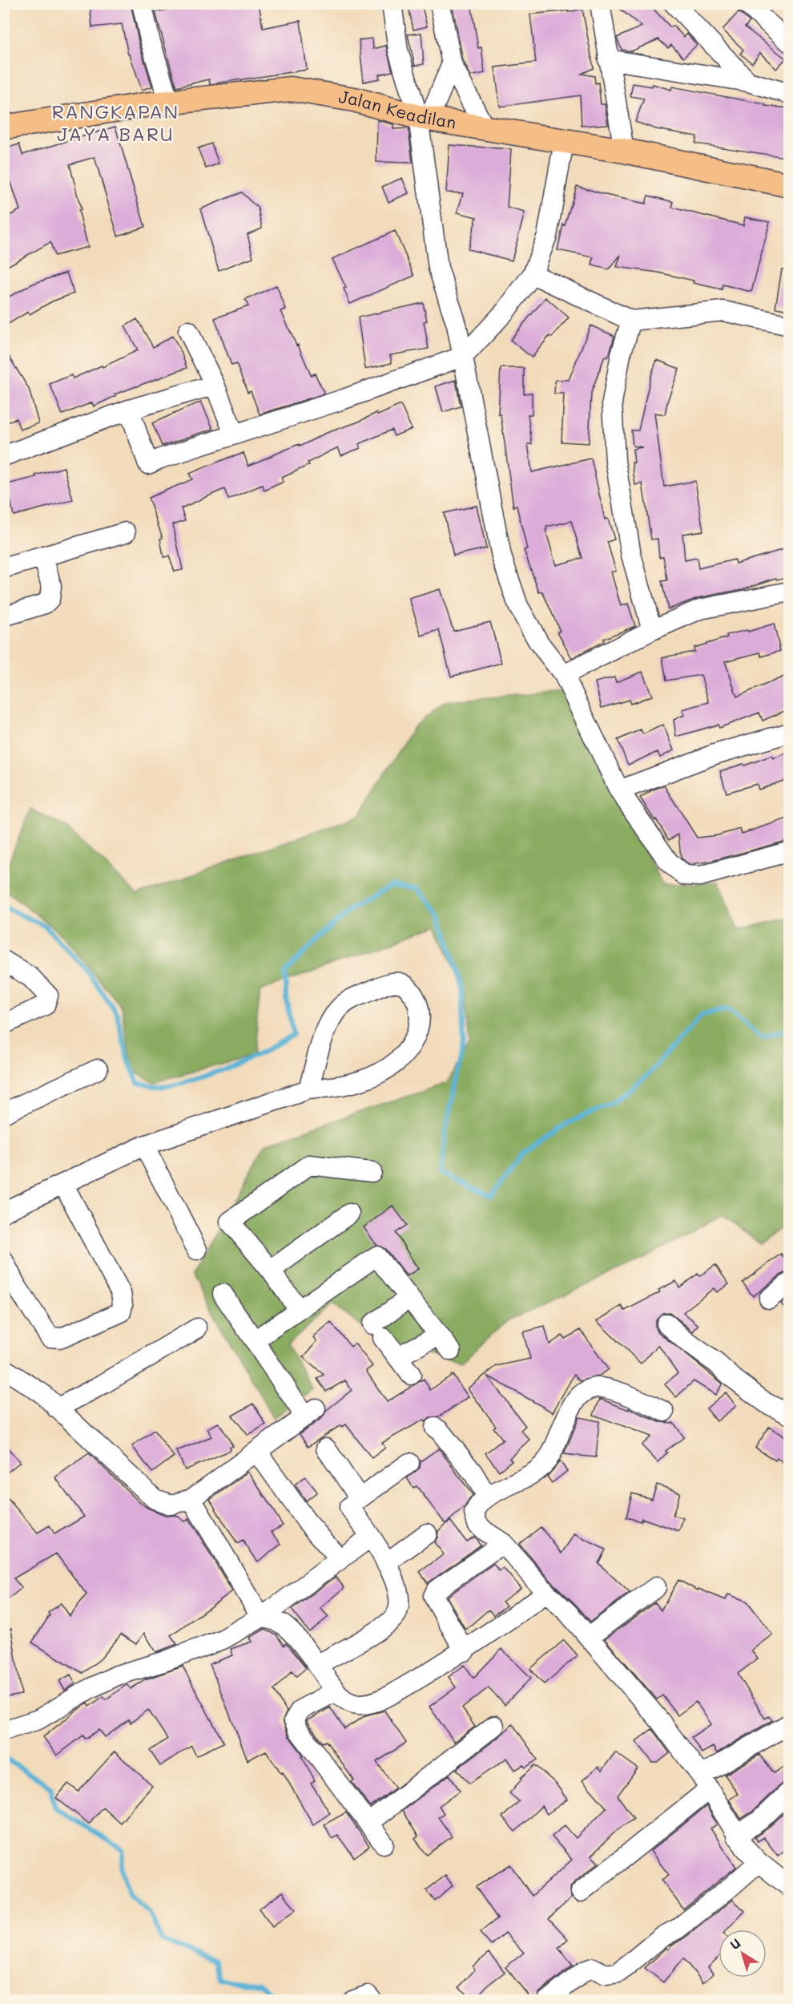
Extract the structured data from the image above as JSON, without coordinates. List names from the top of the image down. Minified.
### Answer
{"streets":{"main road":["Jalan Keadilan"]},"districts":["RANGKAPAN JAYA BARU"],"north":"top left"}
